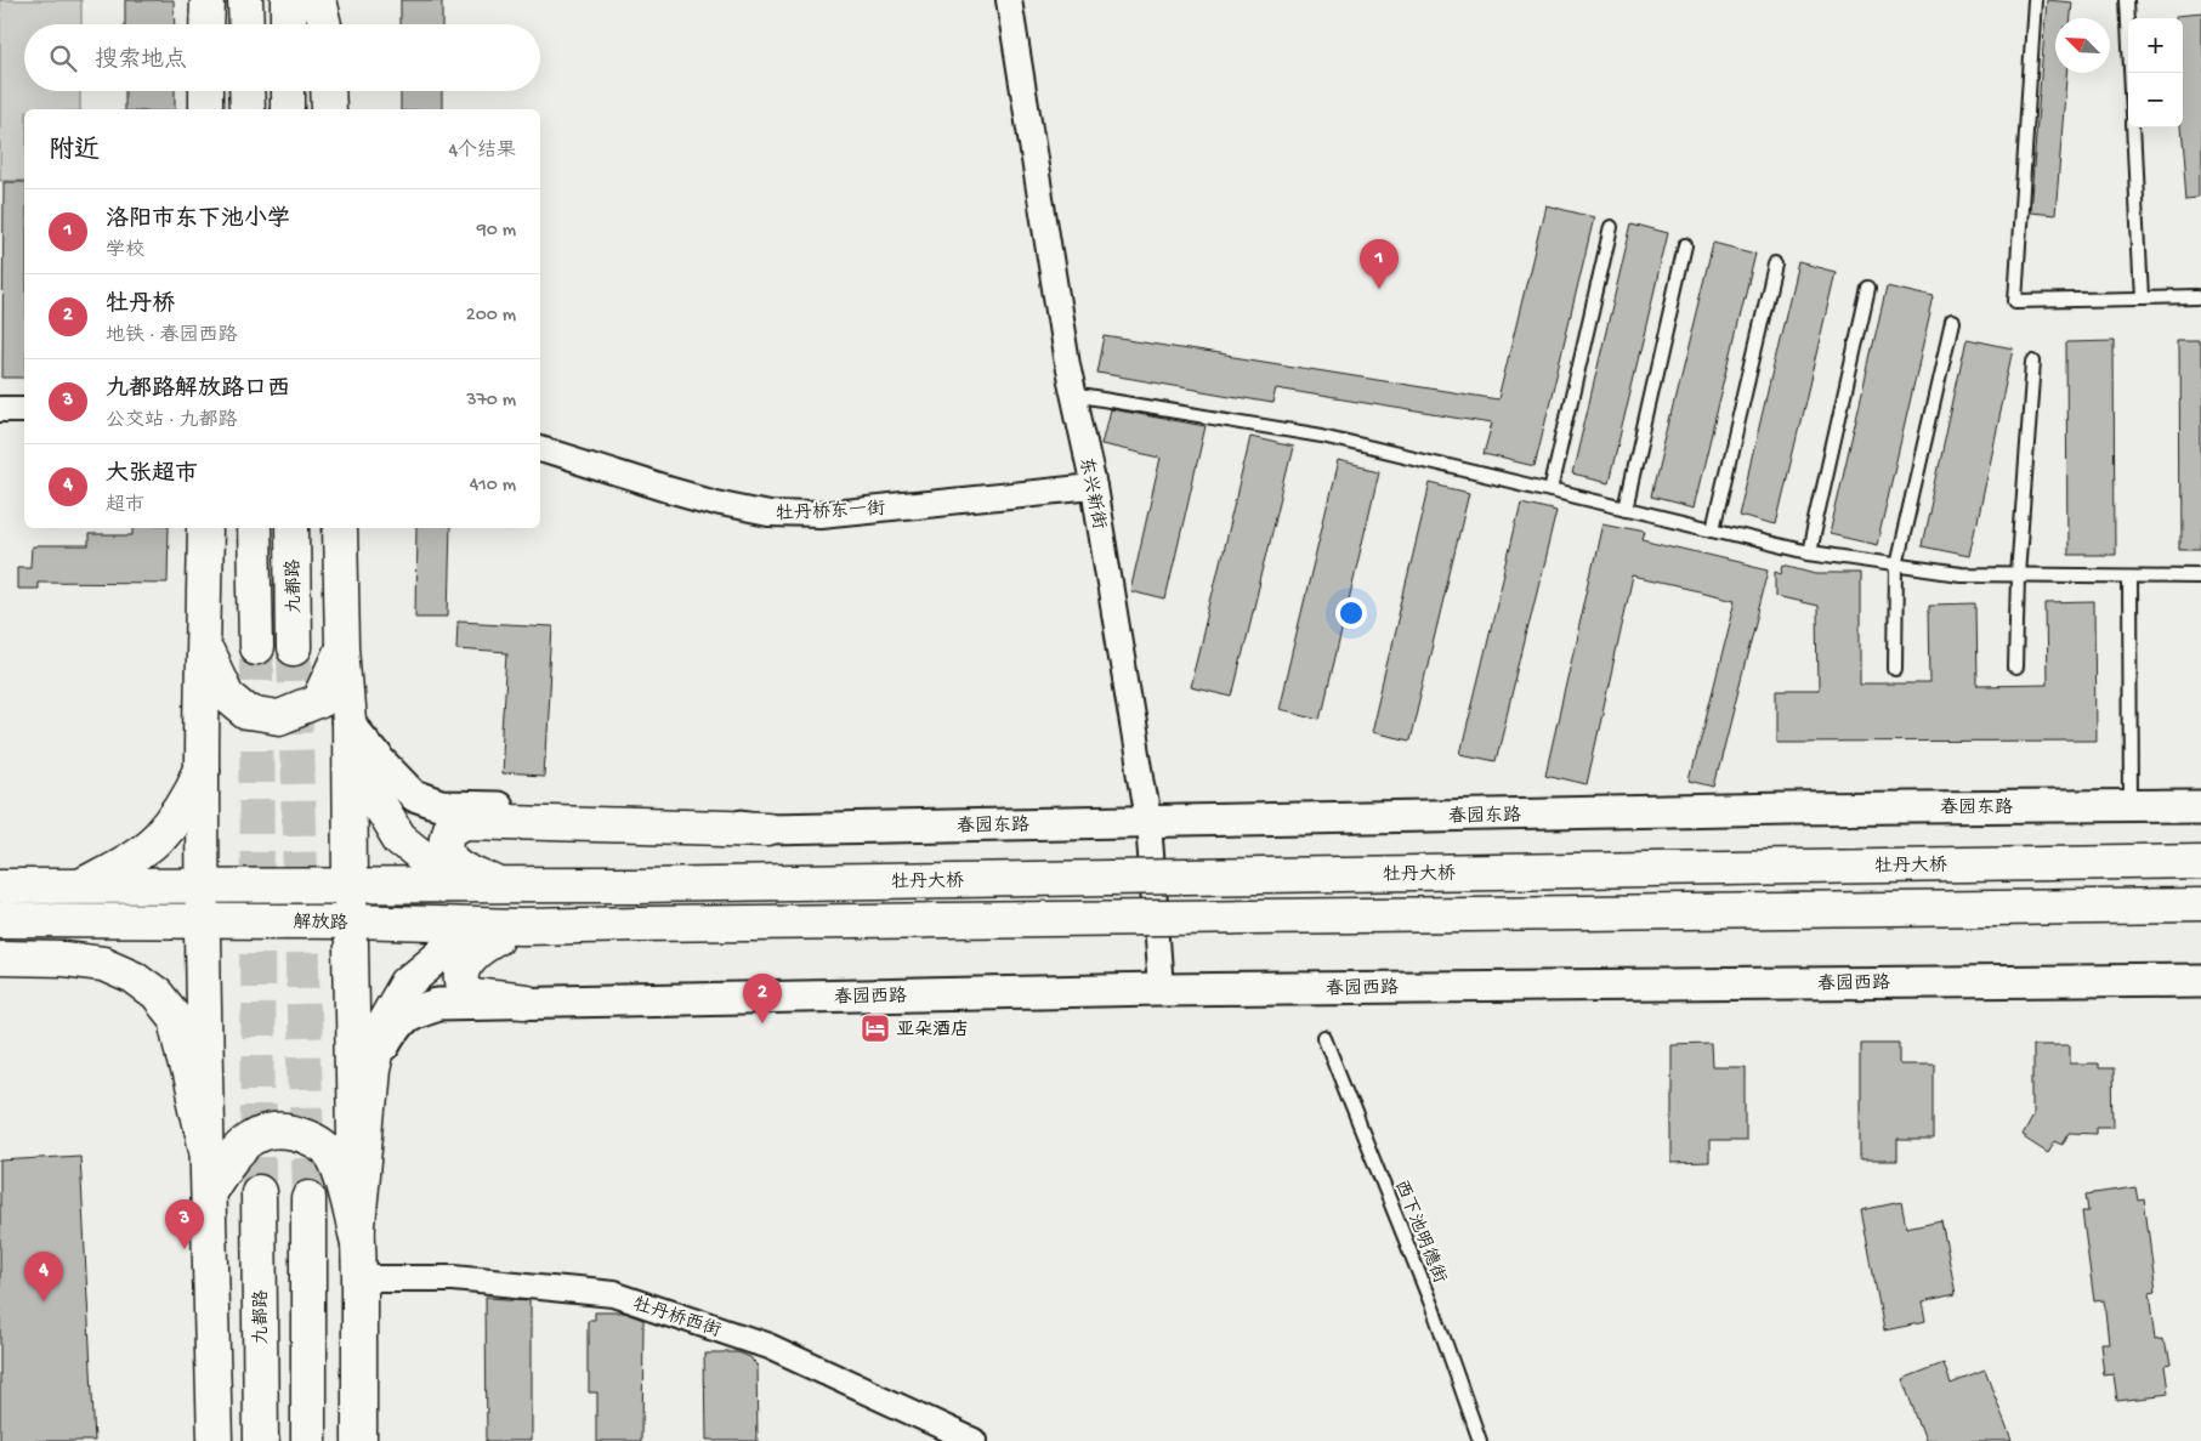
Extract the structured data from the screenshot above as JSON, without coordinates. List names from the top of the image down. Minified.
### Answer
{"streets":{"main road":["九都路","牡丹大桥","解放路"],"street":["东兴新街","牡丹桥东一街","春园东路","春园西路","牡丹桥西街"],"lane":["西下池明德街"]},"crossings":[["东兴新街","牡丹桥东一街"],["东兴新街","春园东路"],["东兴新街","春园西路"],["牡丹大桥","解放路"]],"places":{"hotel":["亚朵酒店"]},"north":"top left","page":{"map_buttons":["+","−"],"search":"搜索地点","heading":["附近","4个结果"],"list":[{"mark":"1","name":"洛阳市东下池小学","note":"学校","value":"90 m"},{"mark":"2","name":"牡丹桥","note":"地铁 · 春园西路","value":"200 m"},{"mark":"3","name":"九都路解放路口西","note":"公交站 · 九都路","value":"370 m"},{"mark":"4","name":"大张超市","note":"超市","value":"410 m"}],"pins":["1","2","3","4"]}}
